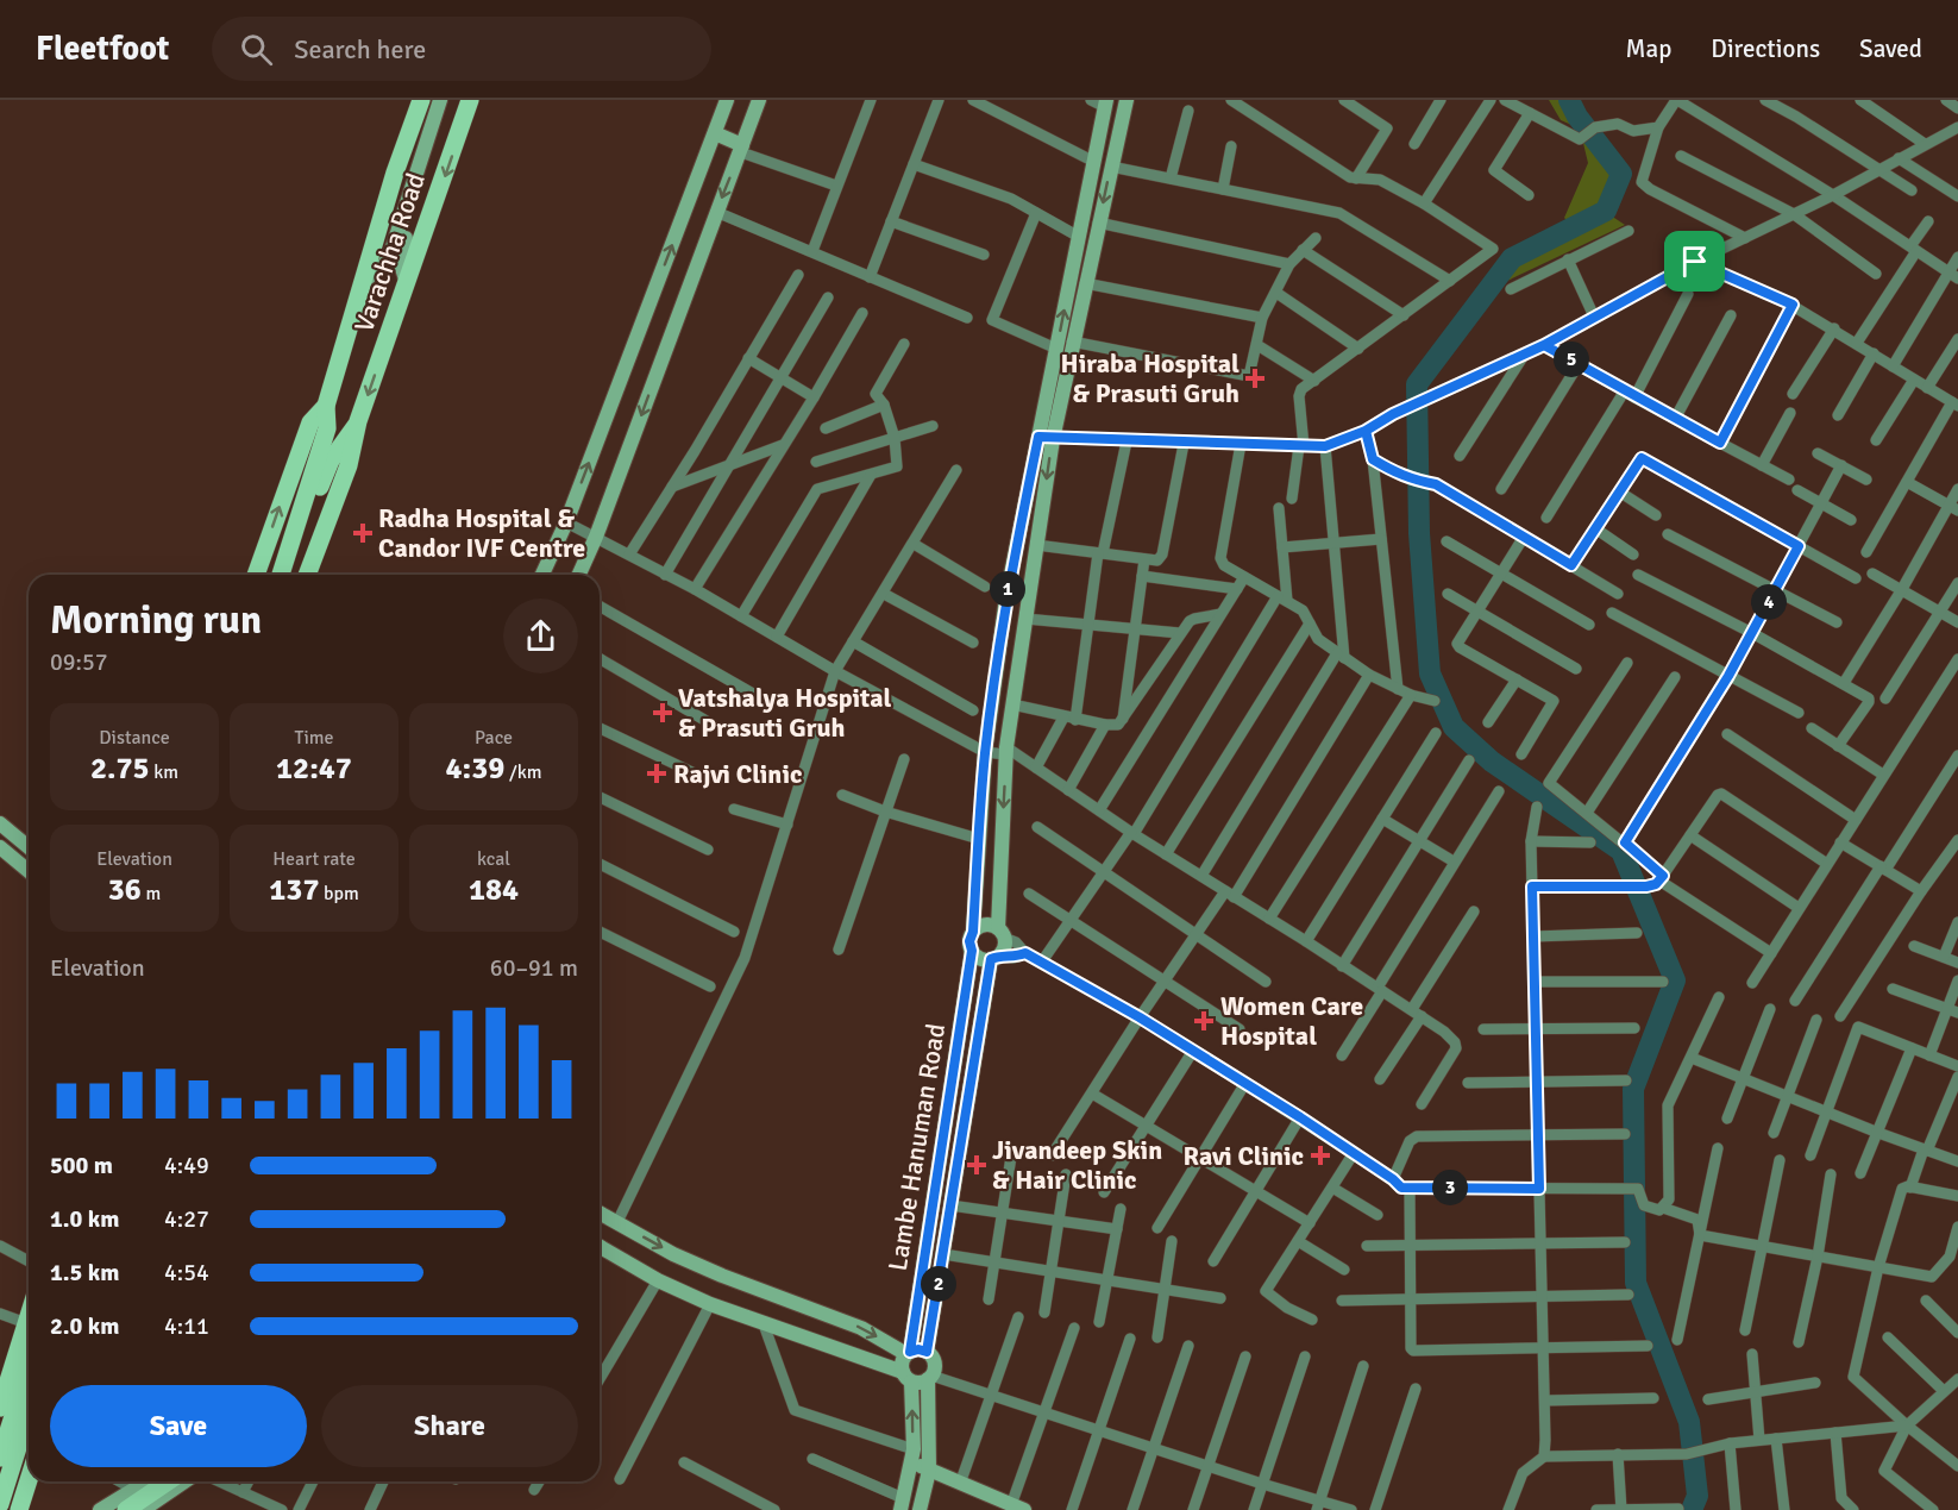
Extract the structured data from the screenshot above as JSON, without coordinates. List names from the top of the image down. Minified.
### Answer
{"streets":{"main road":["Varachha Road"],"street":["Lambe Hanuman Road"]},"places":{"health":["Hiraba Hospital & Prasuti Gruh","Radha Hospital & Candor IVF Centre","Vatshalya Hospital & Prasuti Gruh","Rajvi Clinic","Women Care Hospital","Ravi Clinic","Jivandeep Skin & Hair Clinic"]},"page":{"header":"Fleetfoot","search":"Search here","nav":["Map","Directions","Saved"],"pins":["5","1","4","3","2"],"heading":["Morning run","09:57"],"stats":[["Distance","2.75 km"],["Time","12:47"],["Pace","4:39 /km"],["Elevation","36 m"],["Heart rate","137 bpm"],["kcal","184"]],"chart":["Elevation","60–91 m"],"list":[{"name":"500 m","note":"4:49"},{"name":"1.0 km","note":"4:27"},{"name":"1.5 km","note":"4:54"},{"name":"2.0 km","note":"4:11"}],"buttons":["Save","Share"]}}
